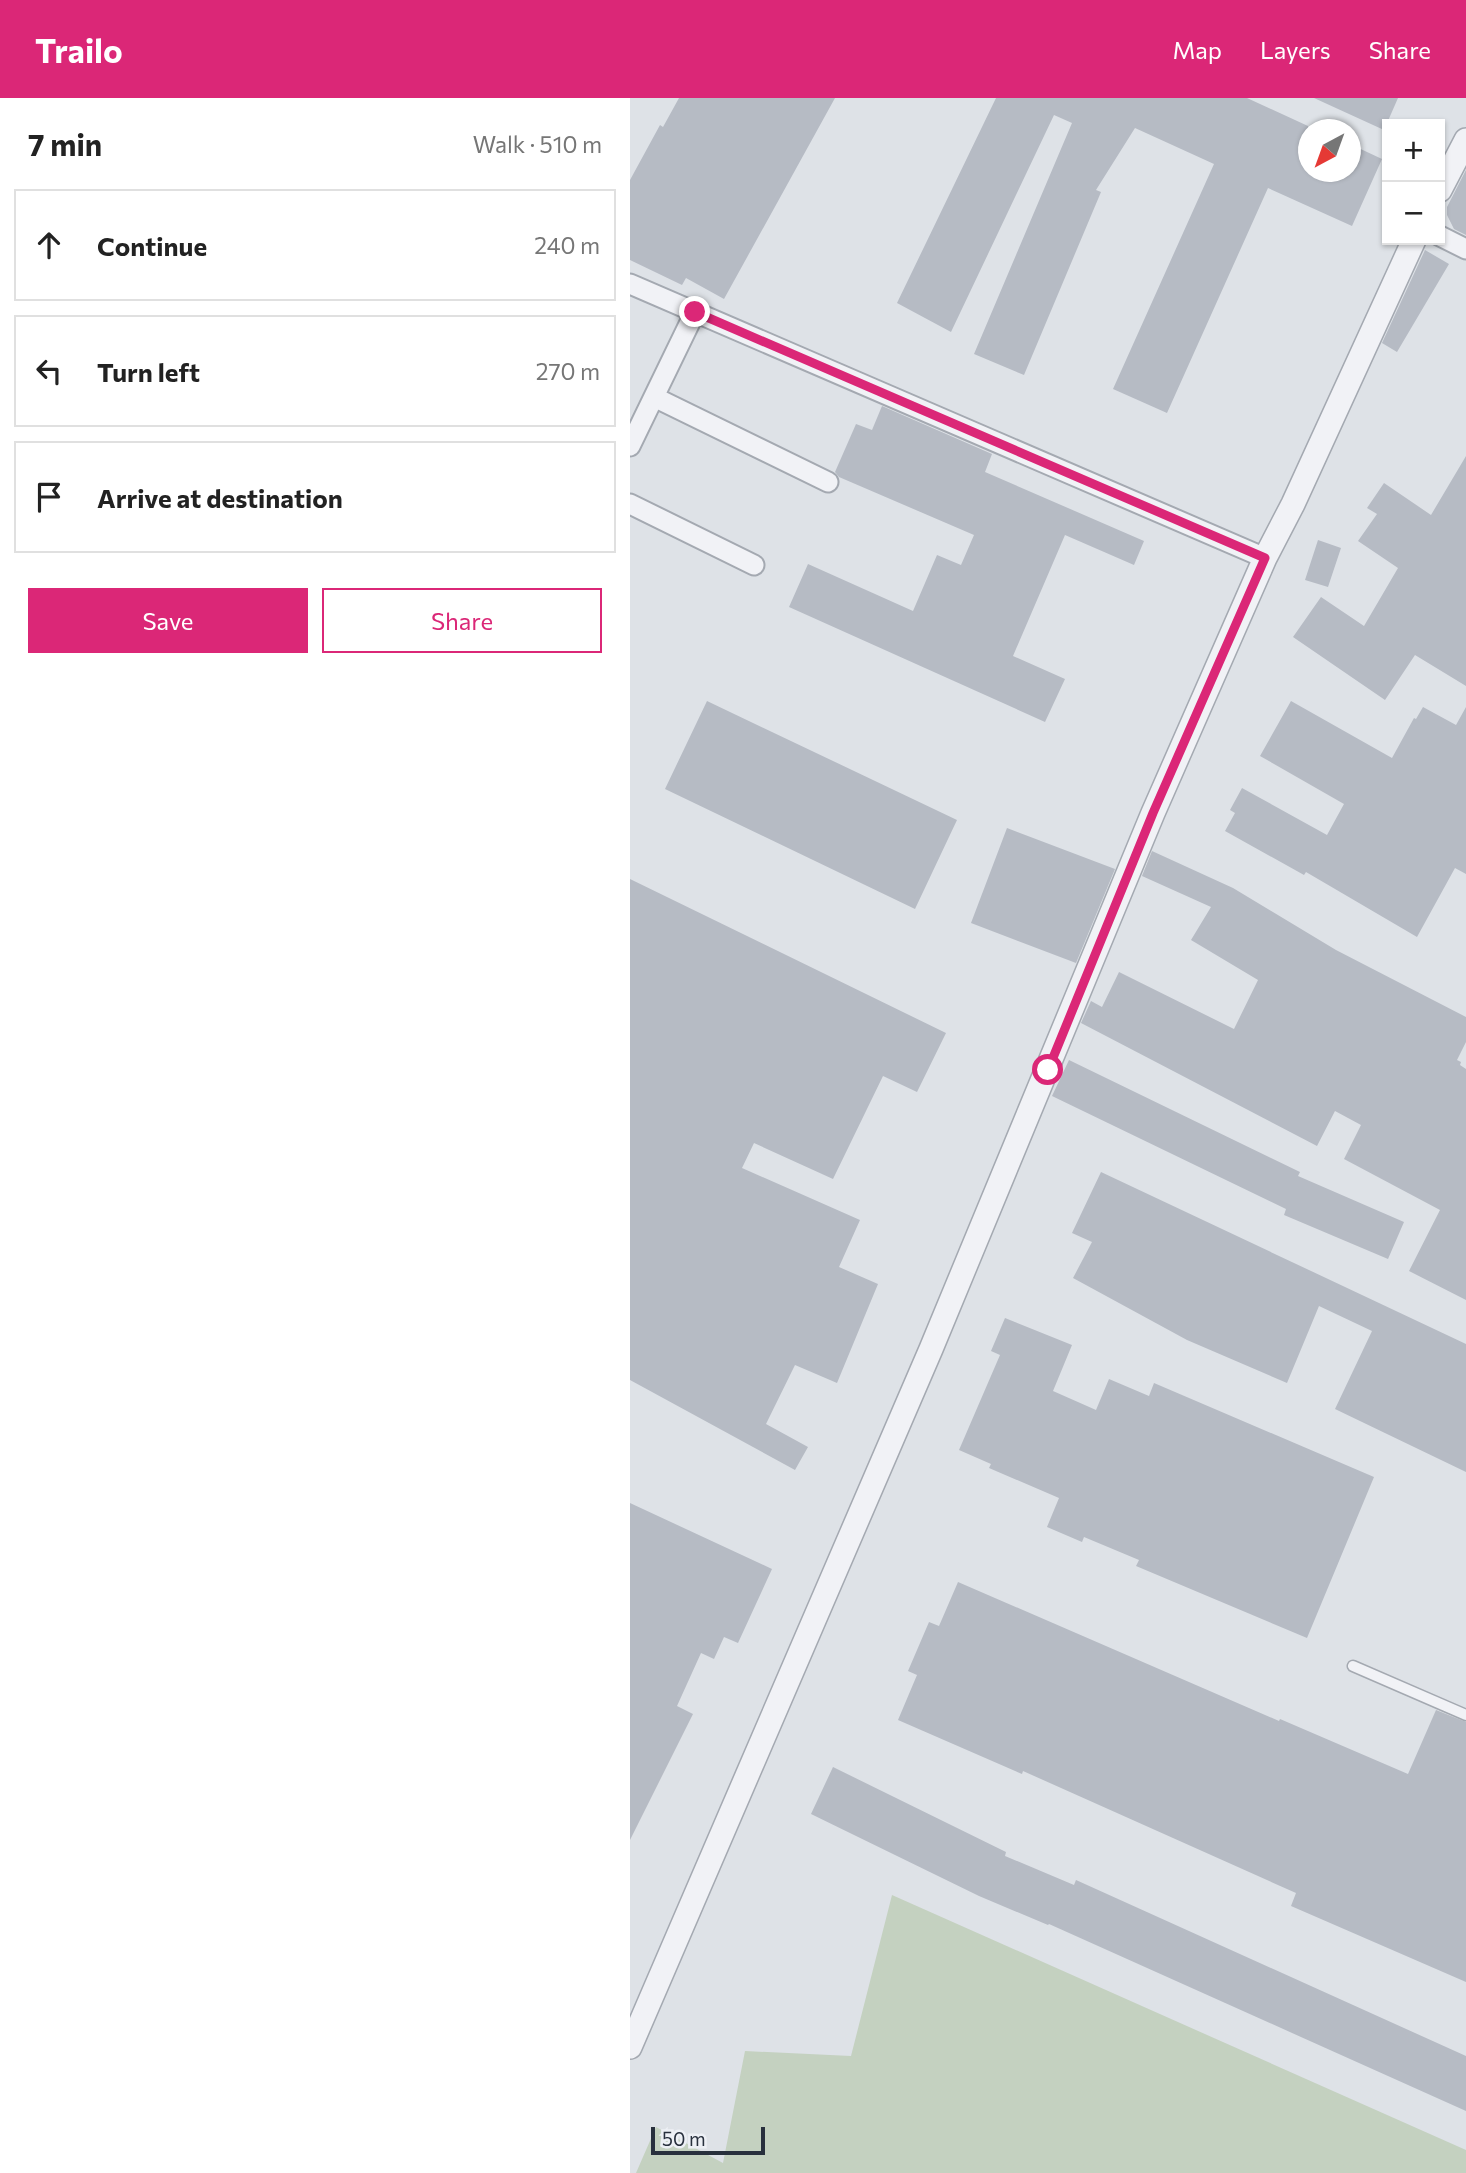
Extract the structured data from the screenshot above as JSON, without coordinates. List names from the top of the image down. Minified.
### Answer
{"scale_bar":"50 m","north":"bottom left","page":{"header":"Trailo","nav":["Map","Layers","Share"],"heading":["7 min","Walk · 510 m"],"map_buttons":["+","−"],"list":[["Continue","240 m"],["Turn left","270 m"],"Arrive at destination"],"buttons":["Save","Share"],"scale":"50 m"}}
